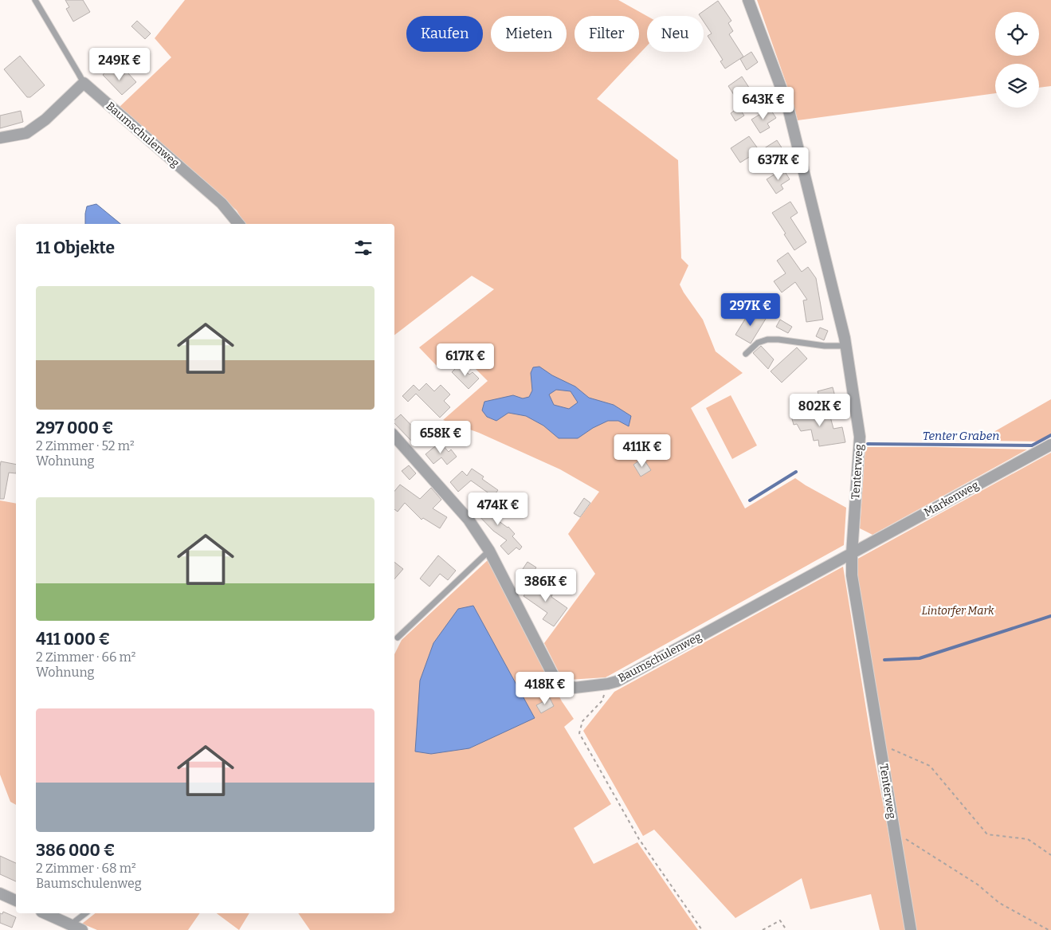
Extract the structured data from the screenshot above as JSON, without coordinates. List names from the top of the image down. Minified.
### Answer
{"streets":{"street":["Baumschulenweg","Tenterweg","Markenweg"]},"crossings":[["Baumschulenweg","Tenterweg"],["Baumschulenweg","Markenweg"],["Tenterweg","Markenweg"]],"water":["Tenter Graben"],"parks":["Lintorfer Mark"],"page":{"chip":["Kaufen","Mieten","Filter","Neu"],"price":["249K €","643K €","637K €","297K €","617K €","802K €","658K €","411K €","474K €","386K €","418K €"],"heading":"11 Objekte","list":[{"name":"297 000 €","note":"2 Zimmer · 52 m² · Wohnung"},{"name":"411 000 €","note":"2 Zimmer · 66 m² · Wohnung"},{"name":"386 000 €","note":"2 Zimmer · 68 m² · Baumschulenweg"}]}}
